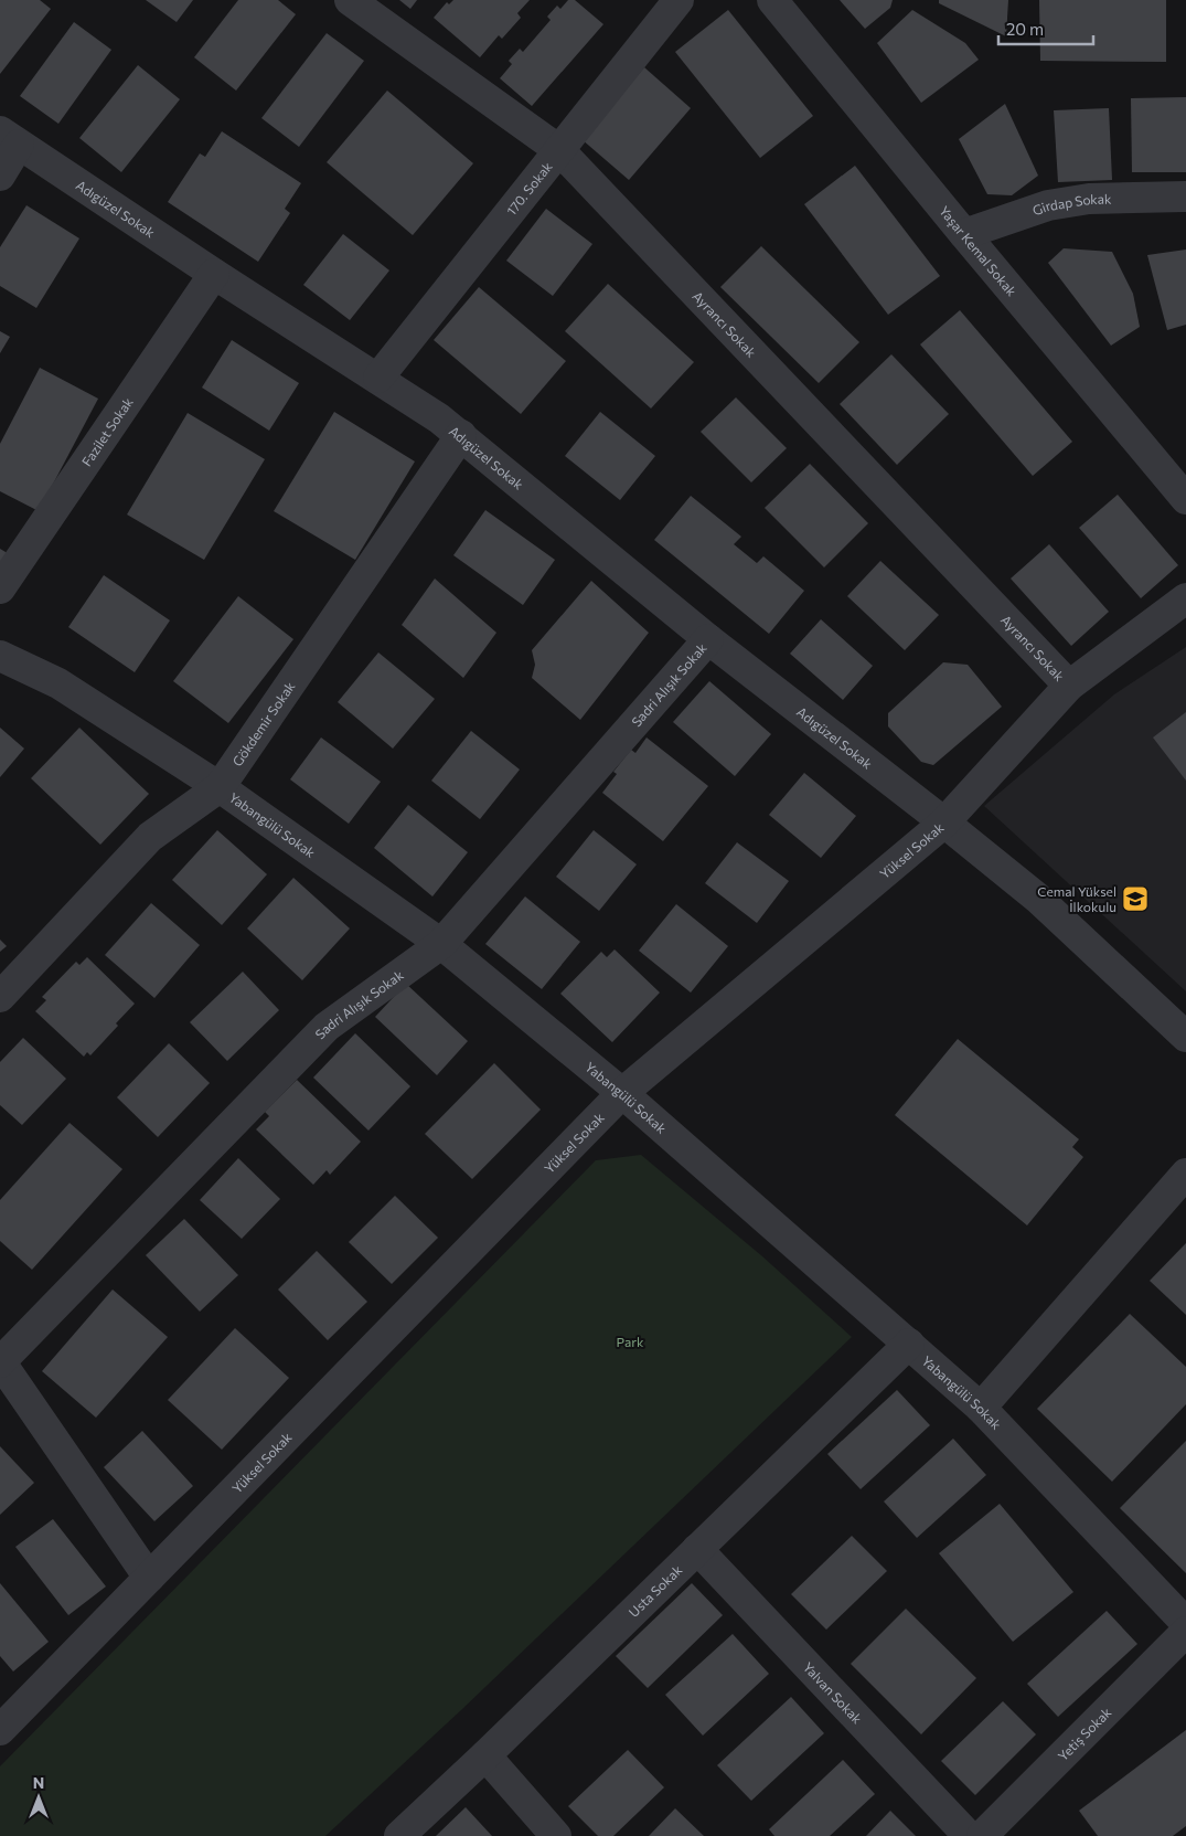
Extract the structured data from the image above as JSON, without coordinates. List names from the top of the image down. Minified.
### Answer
{"streets":{"street":["170. Sokak","Girdap Sokak","Adıgüzel Sokak","Yaşar Kemal Sokak","Ayrancı Sokak","Fazilet Sokak","Sadri Alışık Sokak","Gökdemir Sokak","Yabangülü Sokak","Yüksel Sokak","Usta Sokak","Yalvan Sokak","Yetiş Sokak"]},"crossings":[["170. Sokak","Adıgüzel Sokak"],["170. Sokak","Ayrancı Sokak"],["Girdap Sokak","Yaşar Kemal Sokak"],["Adıgüzel Sokak","Fazilet Sokak"],["Adıgüzel Sokak","Sadri Alışık Sokak"],["Adıgüzel Sokak","Gökdemir Sokak"],["Adıgüzel Sokak","Yüksel Sokak"],["Ayrancı Sokak","Yüksel Sokak"],["Sadri Alışık Sokak","Yabangülü Sokak"],["Gökdemir Sokak","Yabangülü Sokak"],["Yabangülü Sokak","Yüksel Sokak"],["Yabangülü Sokak","Usta Sokak"],["Usta Sokak","Yalvan Sokak"]],"parks":["Park"],"places":{"school or university":["Cemal Yüksel İlkokulu"]},"scale_bar":"20 m","north":"top"}
